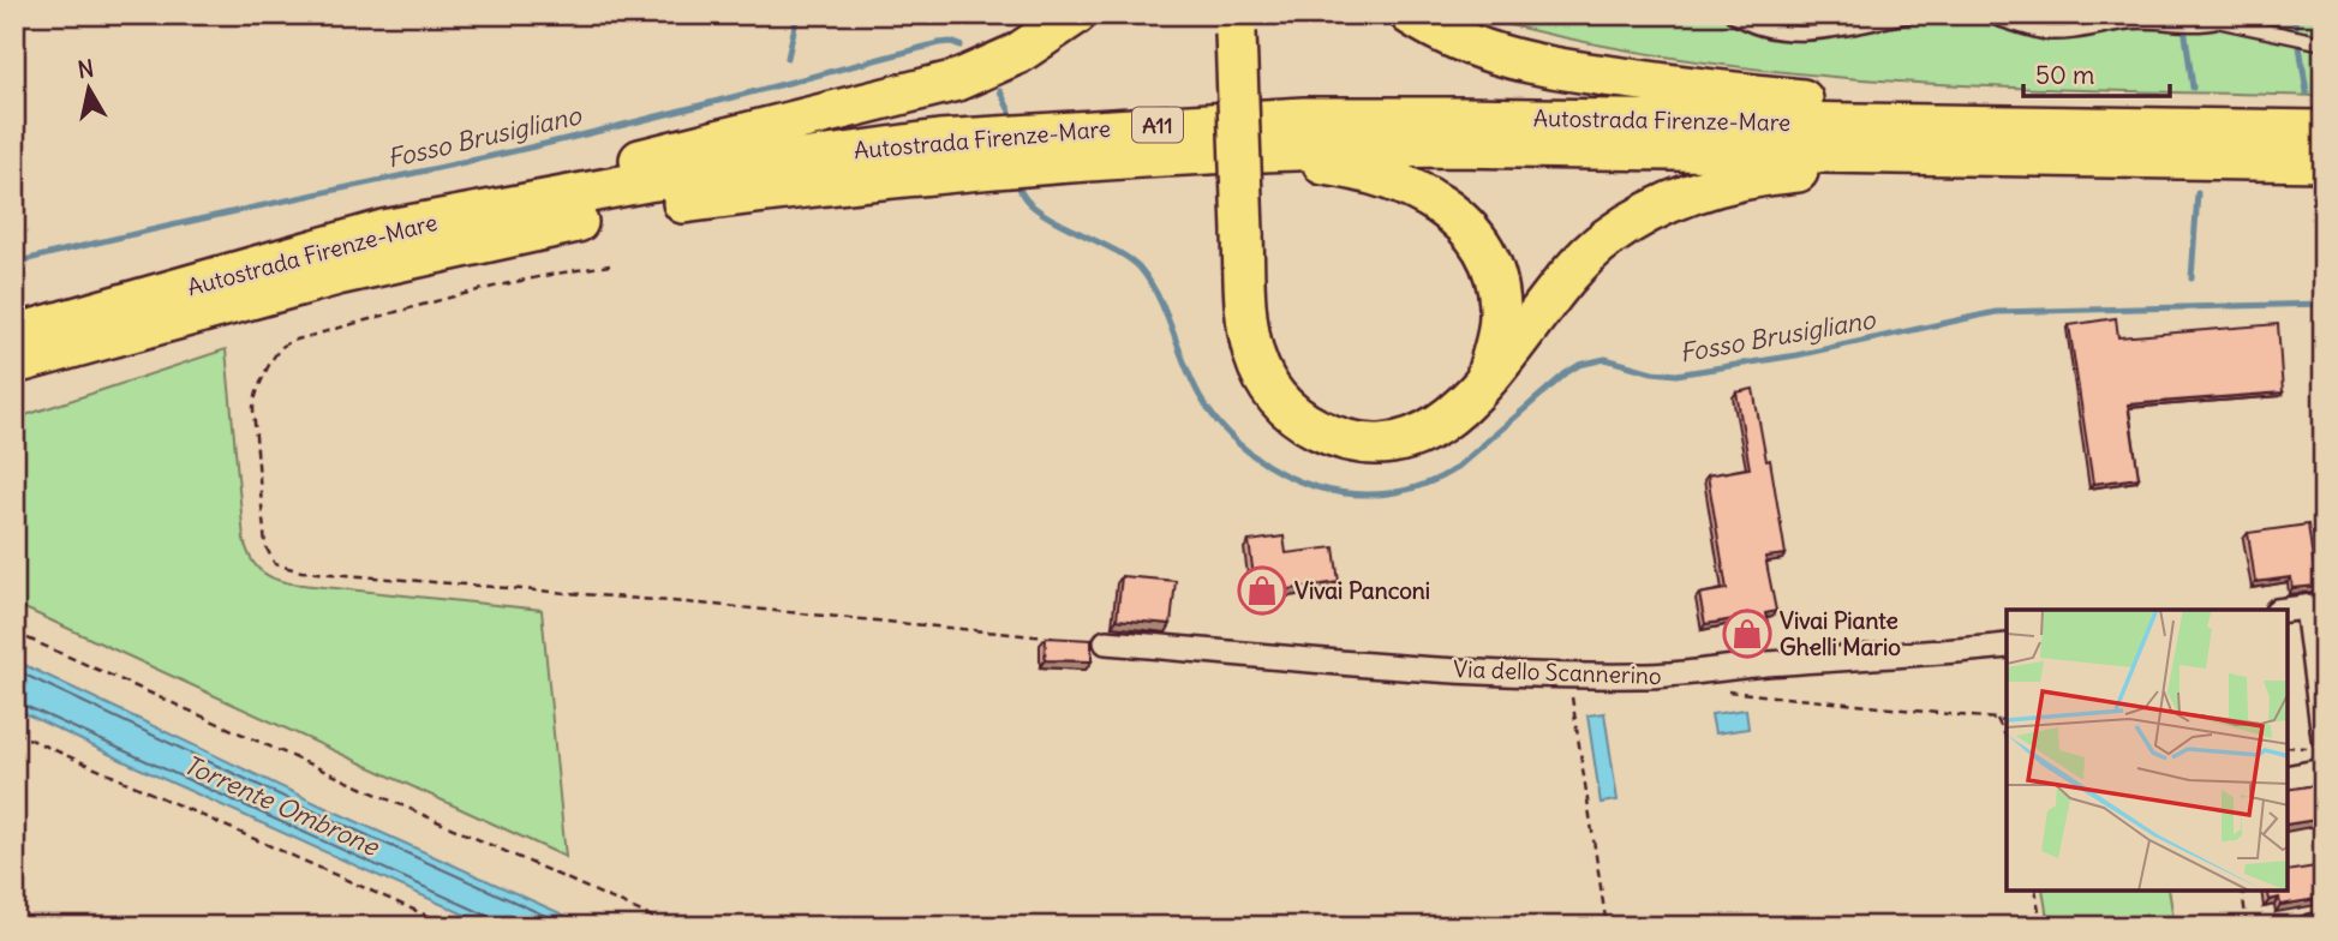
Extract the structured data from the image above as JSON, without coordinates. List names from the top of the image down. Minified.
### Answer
{"streets":{"highway":["Autostrada Firenze-Mare","A11"],"street":["Via dello Scannerino"]},"water":["Fosso Brusigliano","Torrente Ombrone"],"places":{"shop":["Vivai Panconi","Vivai Piante Ghelli Mario"]},"scale_bar":"50 m","north":"top"}
